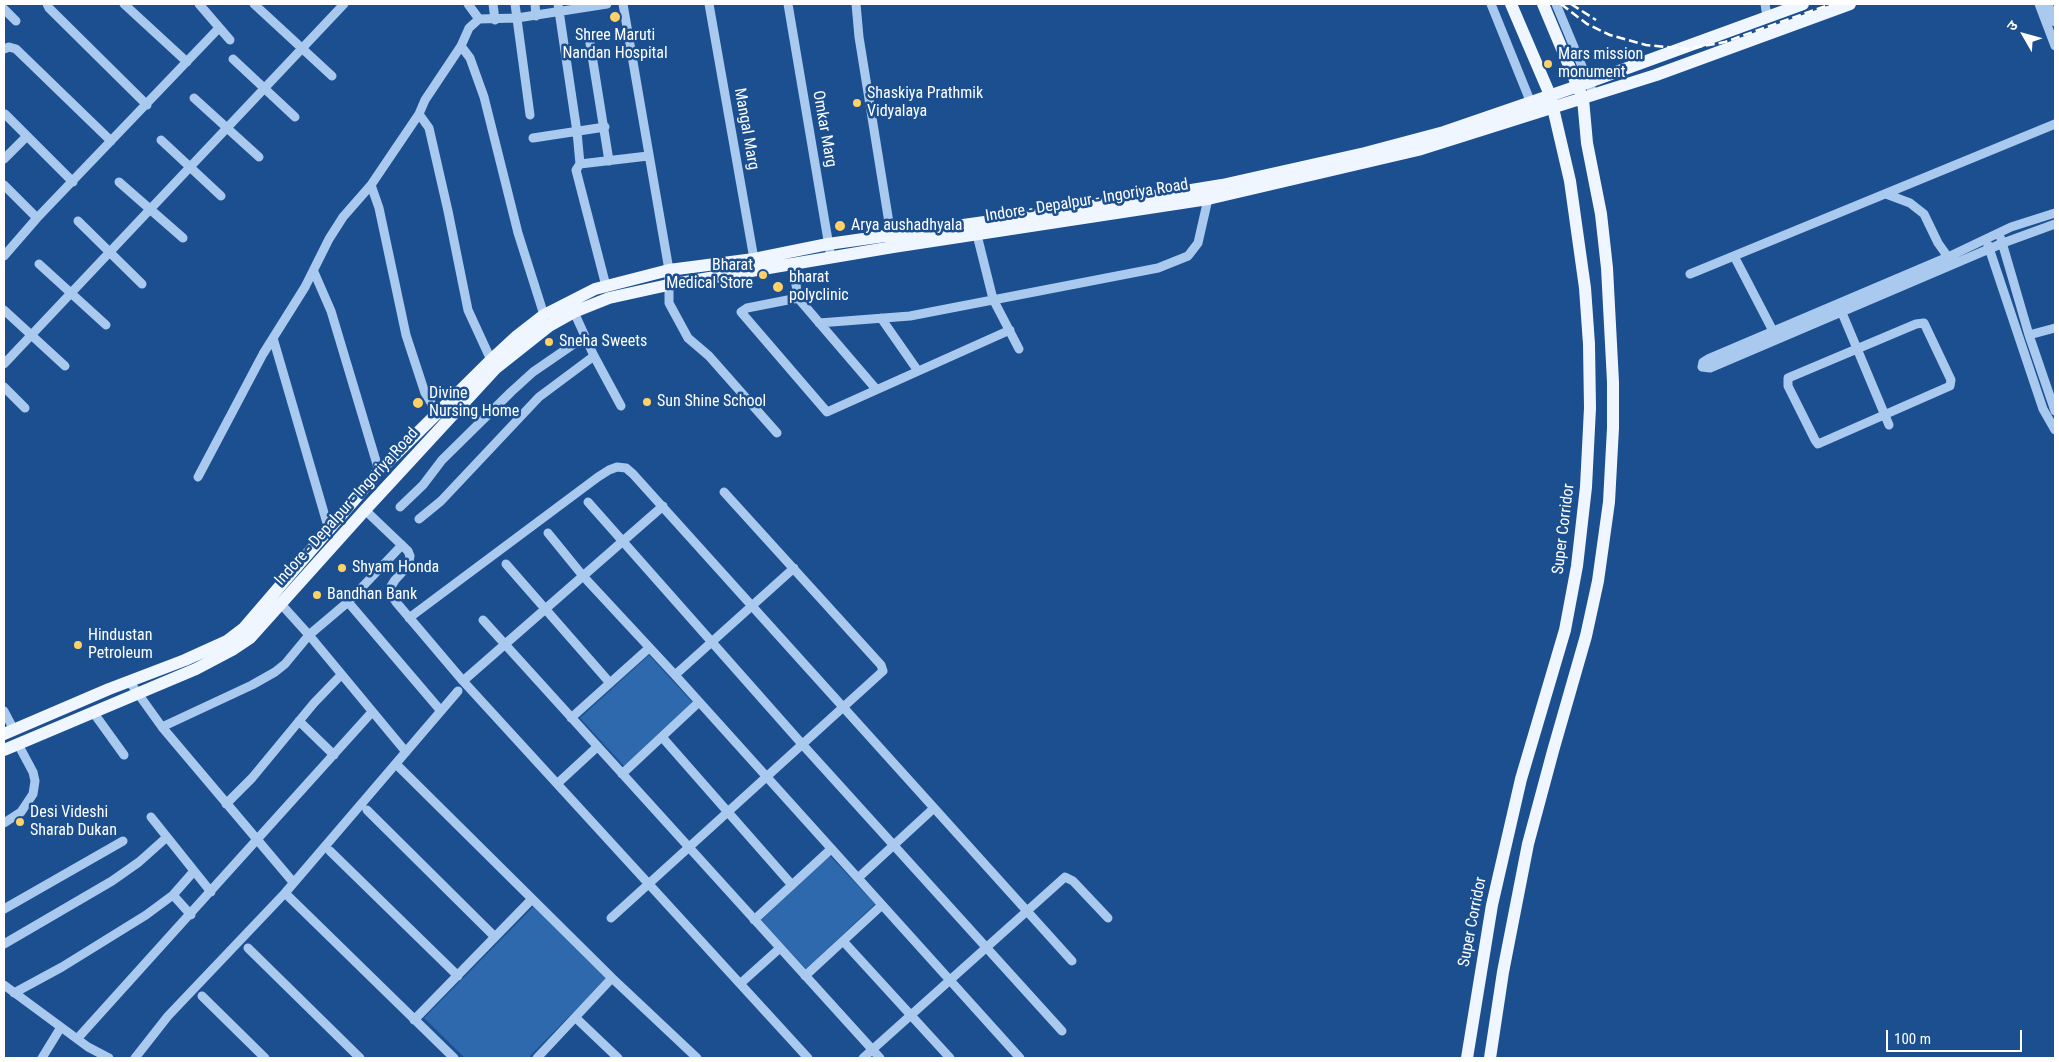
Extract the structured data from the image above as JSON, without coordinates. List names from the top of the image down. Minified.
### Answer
{"streets":{"main road":["Indore - Depalpur - Ingoriya Road","Super Corridor"],"street":["Mangal Marg","Omkar Marg"]},"crossings":[["Mangal Marg","Indore - Depalpur - Ingoriya Road"],["Omkar Marg","Indore - Depalpur - Ingoriya Road"],["Indore - Depalpur - Ingoriya Road","Super Corridor"]],"places":["Shree Maruti Nandan Hospital","Mars mission monument","Shaskiya Prathmik Vidyalaya","Arya aushadhyala","Bharat Medical Store","bharat polyclinic","Sneha Sweets","Sun Shine School","Divine Nursing Home","Shyam Honda","Bandhan Bank","Hindustan Petroleum","Desi Videshi Sharab Dukan"],"scale_bar":"100 m","north":"top left"}
